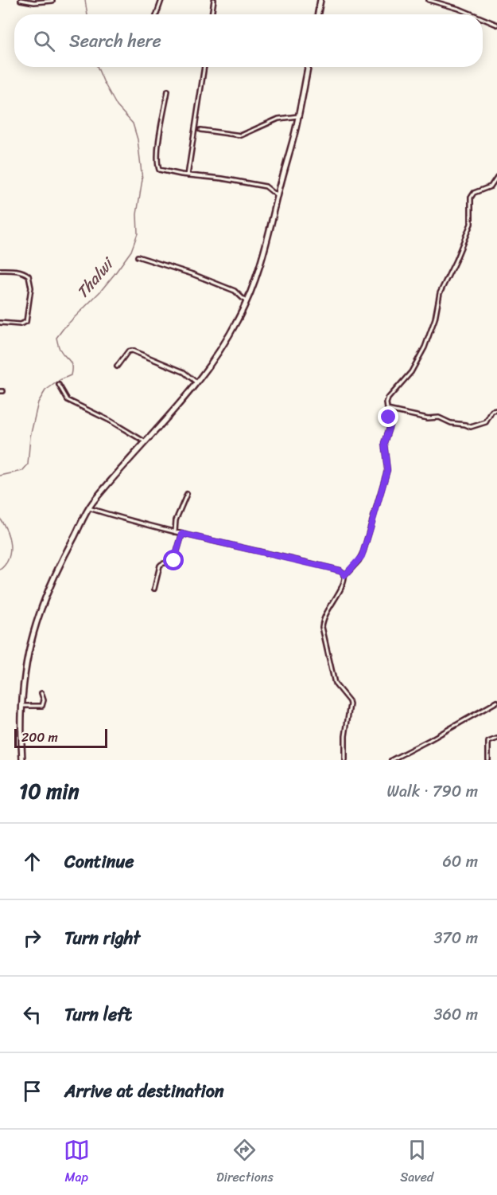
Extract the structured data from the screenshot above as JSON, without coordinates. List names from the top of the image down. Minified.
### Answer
{"water":["Thalwi"],"scale_bar":"200 m","page":{"search":"Search here","scale":"200 m","heading":["10 min","Walk · 790 m"],"list":[["Continue","60 m"],["Turn right","370 m"],["Turn left","360 m"],"Arrive at destination"],"nav":["Map","Directions","Saved"]}}
